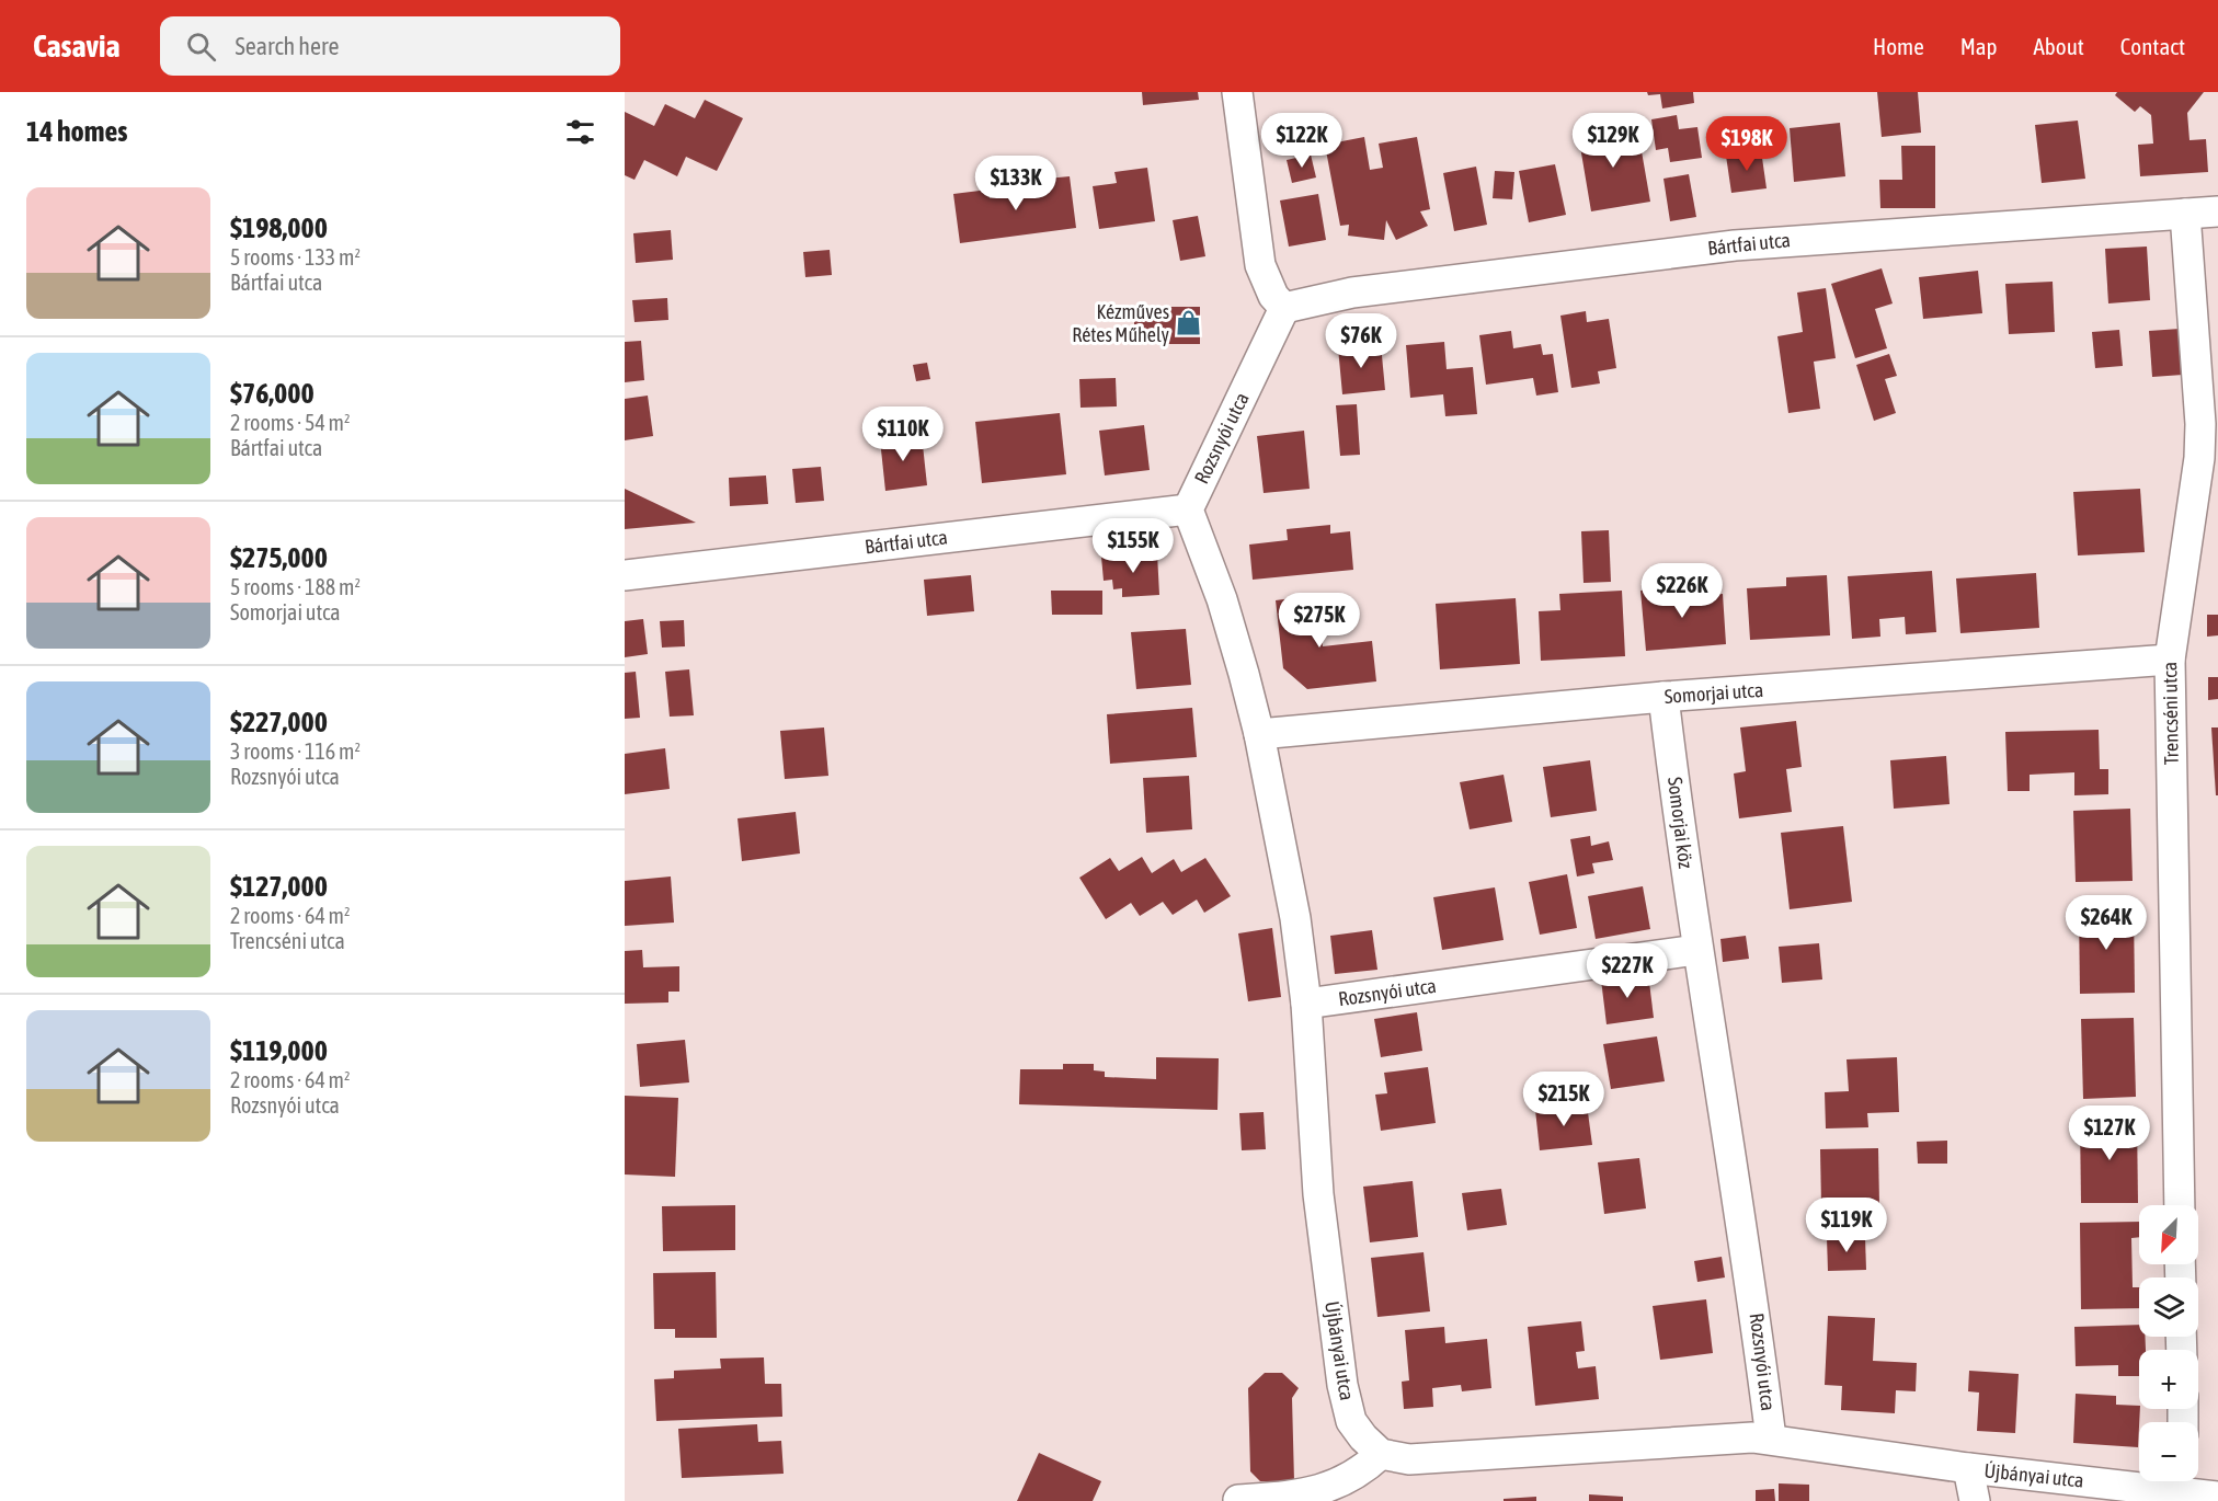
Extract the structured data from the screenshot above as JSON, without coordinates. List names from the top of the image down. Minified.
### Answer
{"streets":{"street":["Bártfai utca","Rozsnyói utca","Somorjai utca","Trencséni utca","Somorjai köz","Újbányai utca"]},"crossings":[["Bártfai utca","Rozsnyói utca"],["Bártfai utca","Trencséni utca"],["Rozsnyói utca","Somorjai utca"],["Rozsnyói utca","Somorjai köz"],["Rozsnyói utca","Újbányai utca"],["Somorjai utca","Trencséni utca"],["Somorjai utca","Somorjai köz"]],"places":{"shop":["Kézműves Rétes Műhely"]},"north":"bottom left","page":{"header":"Casavia","search":"Search here","nav":["Home","Map","About","Contact"],"heading":"14 homes","price":["$122K","$129K","$198K","$133K","$76K","$110K","$155K","$226K","$275K","$264K","$227K","$215K","$127K","$119K"],"list":[{"name":"$198,000","note":"5 rooms · 133 m² · Bártfai utca"},{"name":"$76,000","note":"2 rooms · 54 m² · Bártfai utca"},{"name":"$275,000","note":"5 rooms · 188 m² · Somorjai utca"},{"name":"$227,000","note":"3 rooms · 116 m² · Rozsnyói utca"},{"name":"$127,000","note":"2 rooms · 64 m² · Trencséni utca"},{"name":"$119,000","note":"2 rooms · 64 m² · Rozsnyói utca"}],"map_buttons":["+","−"]}}
